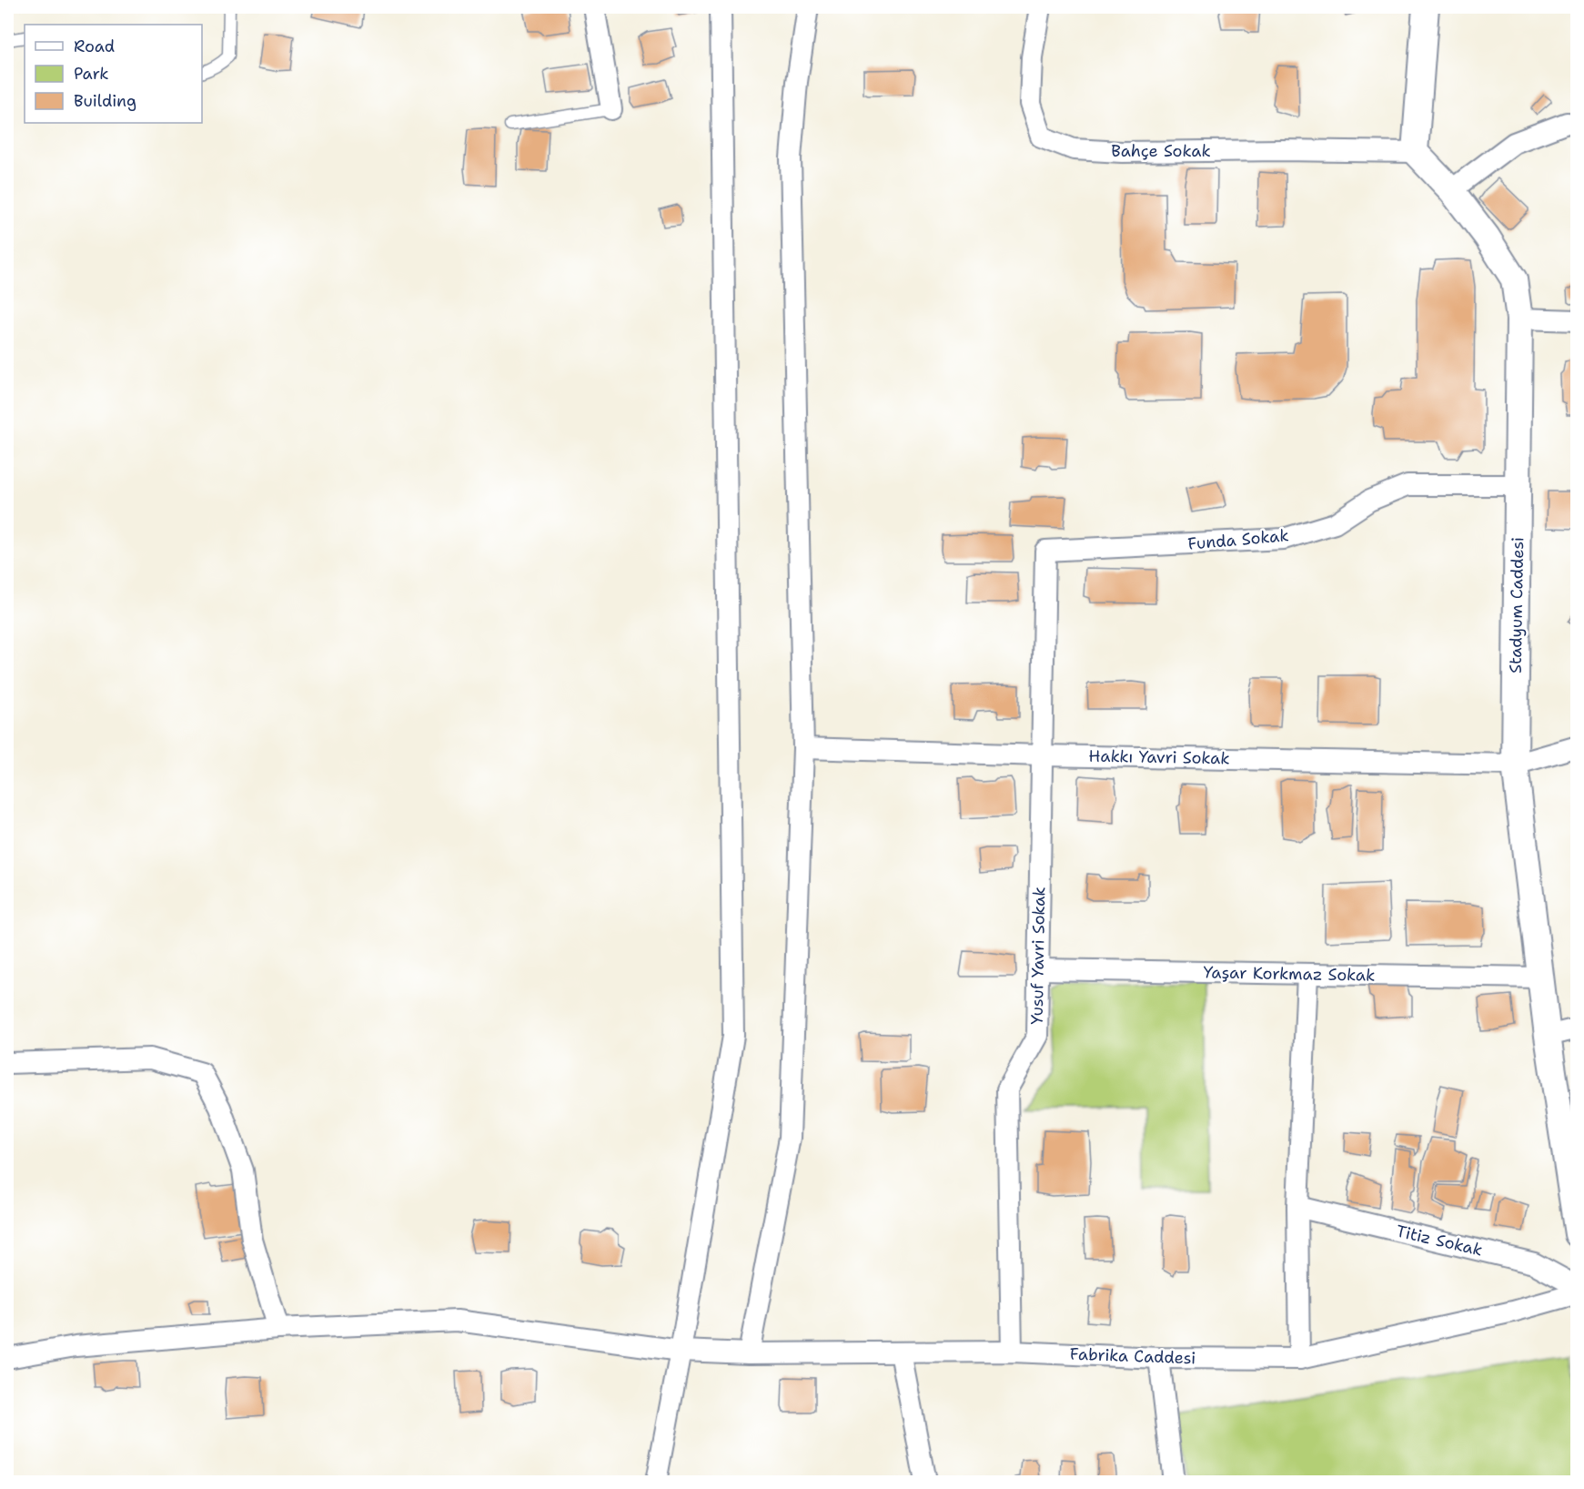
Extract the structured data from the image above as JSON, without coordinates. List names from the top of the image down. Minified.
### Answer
{"streets":{"street":["Bahçe Sokak","Funda Sokak","Stadyum Caddesi","Hakkı Yavri Sokak","Yusuf Yavri Sokak","Yaşar Korkmaz Sokak","Titiz Sokak","Fabrika Caddesi"]},"crossings":[["Bahçe Sokak","Stadyum Caddesi"],["Funda Sokak","Stadyum Caddesi"],["Funda Sokak","Yusuf Yavri Sokak"],["Stadyum Caddesi","Hakkı Yavri Sokak"],["Stadyum Caddesi","Yaşar Korkmaz Sokak"],["Hakkı Yavri Sokak","Yusuf Yavri Sokak"],["Yusuf Yavri Sokak","Yaşar Korkmaz Sokak"],["Yusuf Yavri Sokak","Fabrika Caddesi"]],"legend":["Road","Park","Building"]}
